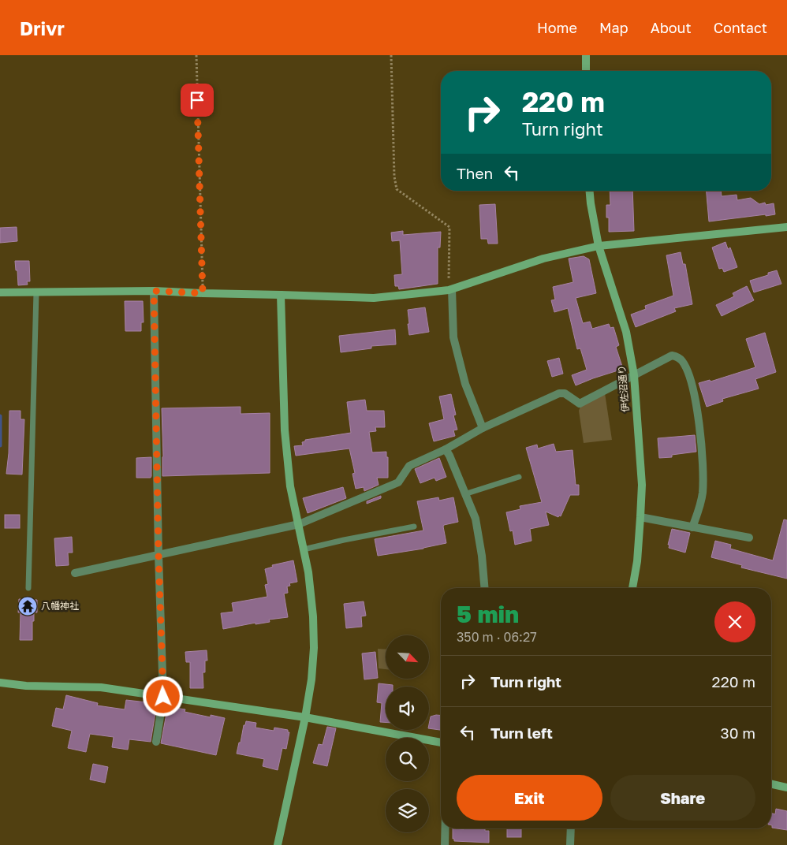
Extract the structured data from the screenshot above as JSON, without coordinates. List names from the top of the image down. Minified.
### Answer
{"streets":{"street":["伊佐沼通り"]},"places":{"temple":["八幡神社"]},"north":"bottom right","page":{"header":"Drivr","nav":["Home","Map","About","Contact"],"turn":["220 m","Turn right"],"then":"Then","heading":["5 min","350 m · 06:27"],"list":[{"name":"Turn right","value":"220 m"},{"name":"Turn left","value":"30 m"}],"buttons":["Exit","Share"]}}
